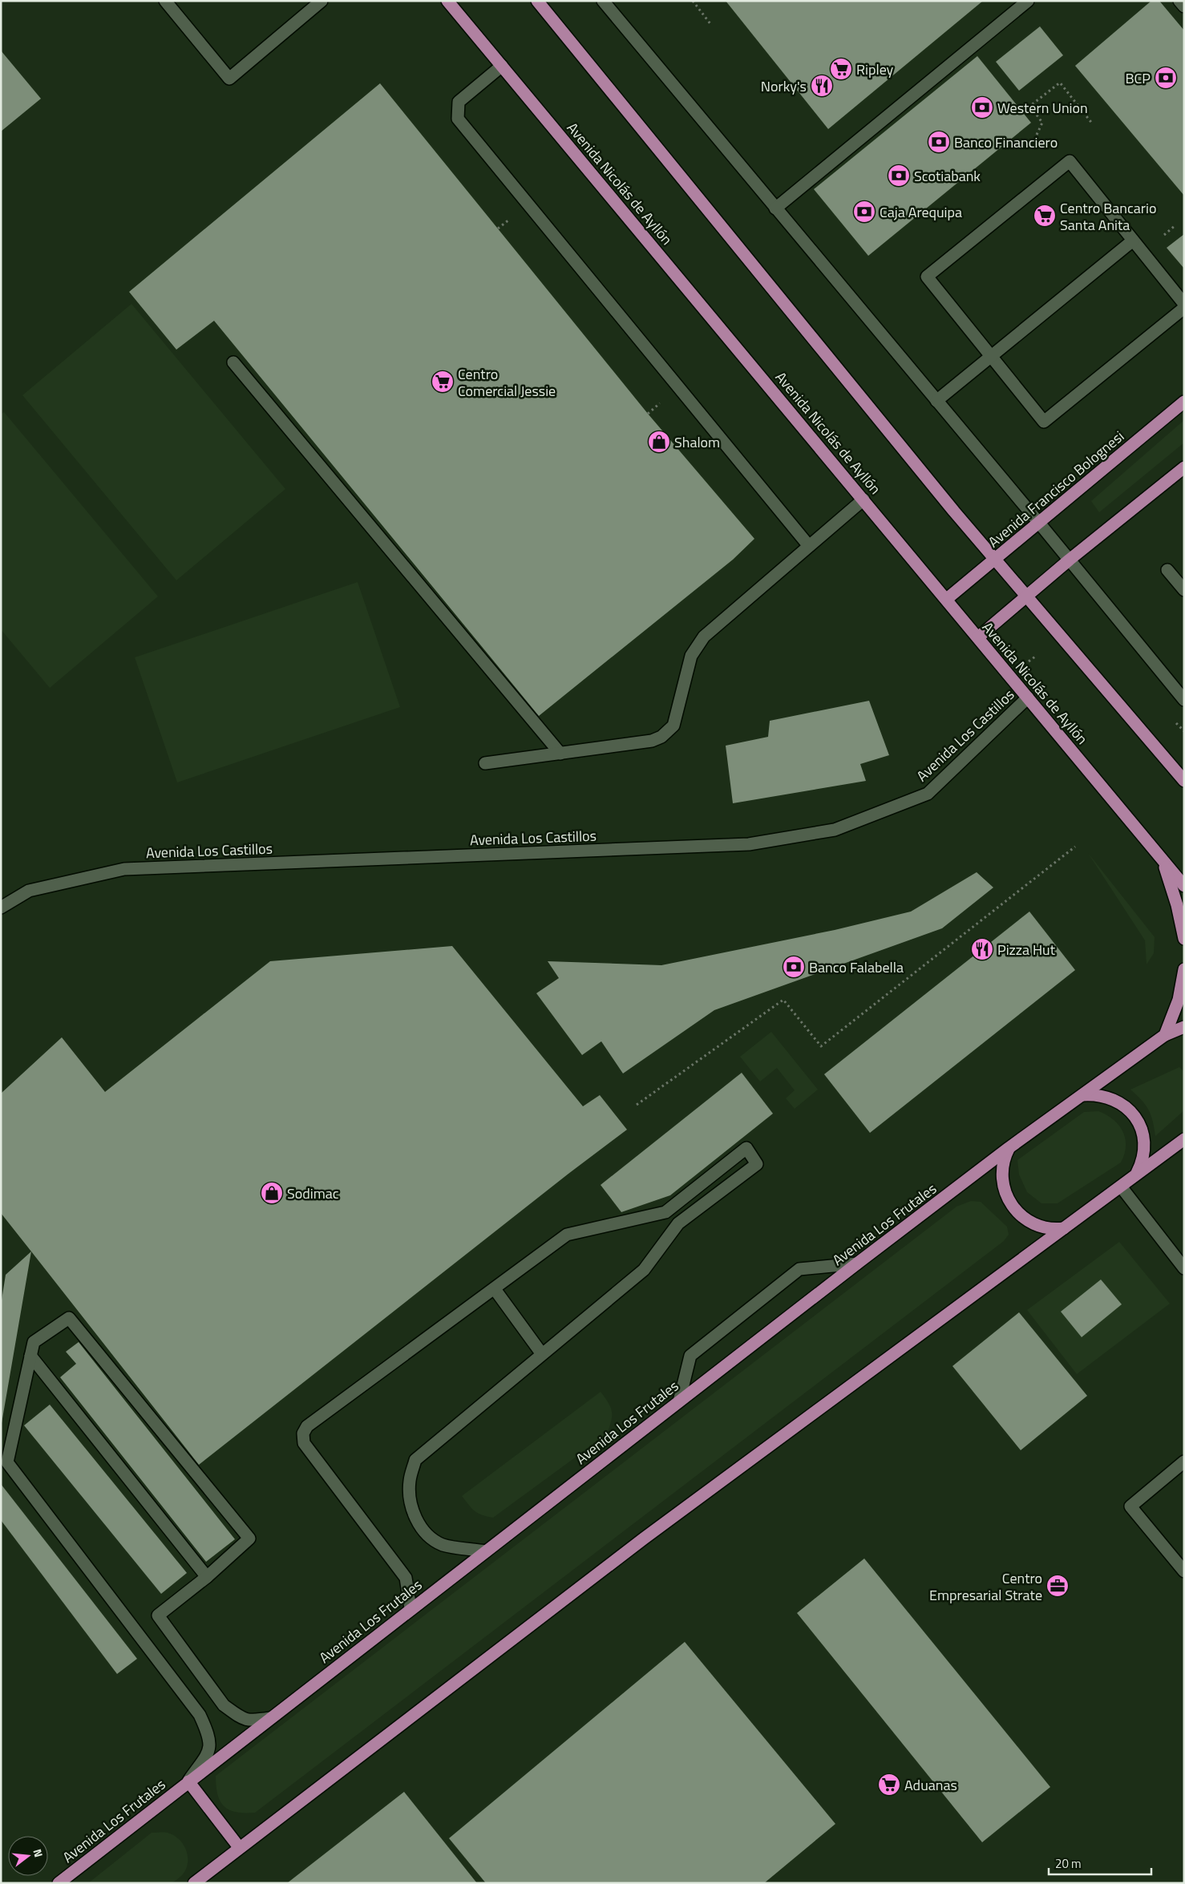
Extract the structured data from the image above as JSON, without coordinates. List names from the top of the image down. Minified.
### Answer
{"streets":{"main road":["Avenida Nicolás de Ayllón","Avenida Francisco Bolognesi","Avenida Los Frutales"],"street":["Avenida Los Castillos"]},"crossings":[["Avenida Nicolás de Ayllón","Avenida Francisco Bolognesi"],["Avenida Nicolás de Ayllón","Avenida Los Castillos"]],"places":{"supermarket":["Ripley","Centro Bancario Santa Anita","Centro Comercial Jessie","Aduanas"],"bank":["BCP","Western Union","Banco Financiero","Scotiabank","Caja Arequipa","Banco Falabella"],"restaurant":["Norky's","Pizza Hut"],"shop":["Shalom","Sodimac"],"office":["Centro Empresarial Strate"]},"scale_bar":"20 m","north":"right"}
